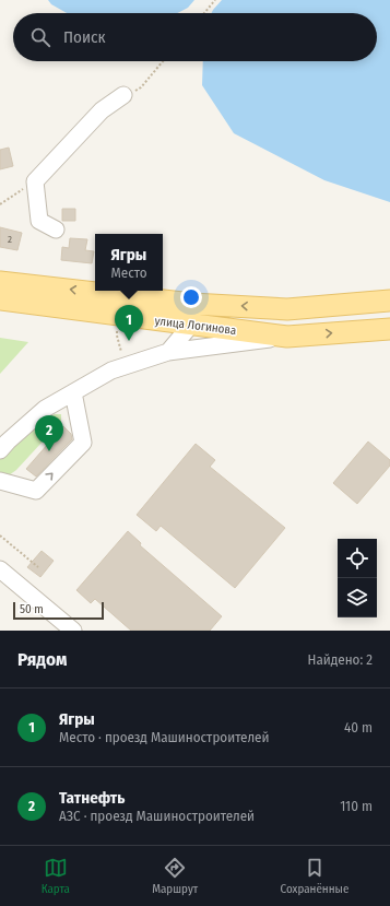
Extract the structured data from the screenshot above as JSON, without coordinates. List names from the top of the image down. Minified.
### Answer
{"streets":{"main road":["улица Логинова"]},"house_numbers":["2"],"scale_bar":"50 m","page":{"search":"Поиск","popup":["Ягры","Место"],"pins":["1","2"],"scale":"50 m","heading":["Рядом","Найдено: 2"],"list":[{"mark":"1","name":"Ягры","note":"Место · проезд Машиностроителей","value":"40 m"},{"mark":"2","name":"Татнефть","note":"АЗС · проезд Машиностроителей","value":"110 m"}],"nav":["Карта","Маршрут","Сохранённые"]}}
